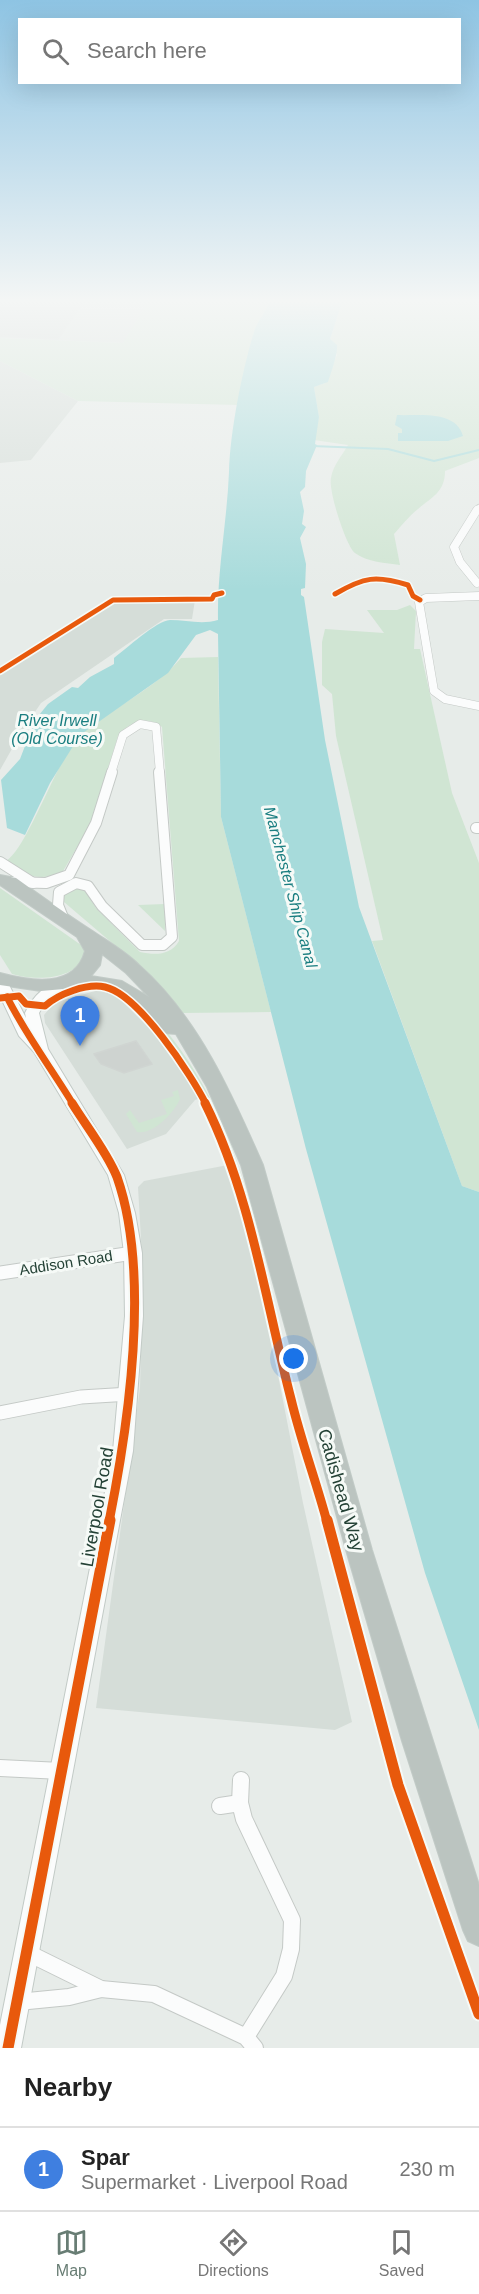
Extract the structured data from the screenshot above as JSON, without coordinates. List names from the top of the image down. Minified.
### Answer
{"streets":{"highway":["Cadishead Way"],"main road":["Liverpool Road"],"street":["Addison Road"]},"crossings":[["Addison Road","Liverpool Road"],["Cadishead Way","Liverpool Road"]],"water":["River Irwell (Old Course)","Manchester Ship Canal"],"page":{"search":"Search here","pins":"1","heading":"Nearby","list":[{"mark":"1","name":"Spar","note":"Supermarket · Liverpool Road","value":"230 m"}],"nav":["Map","Directions","Saved"]}}
